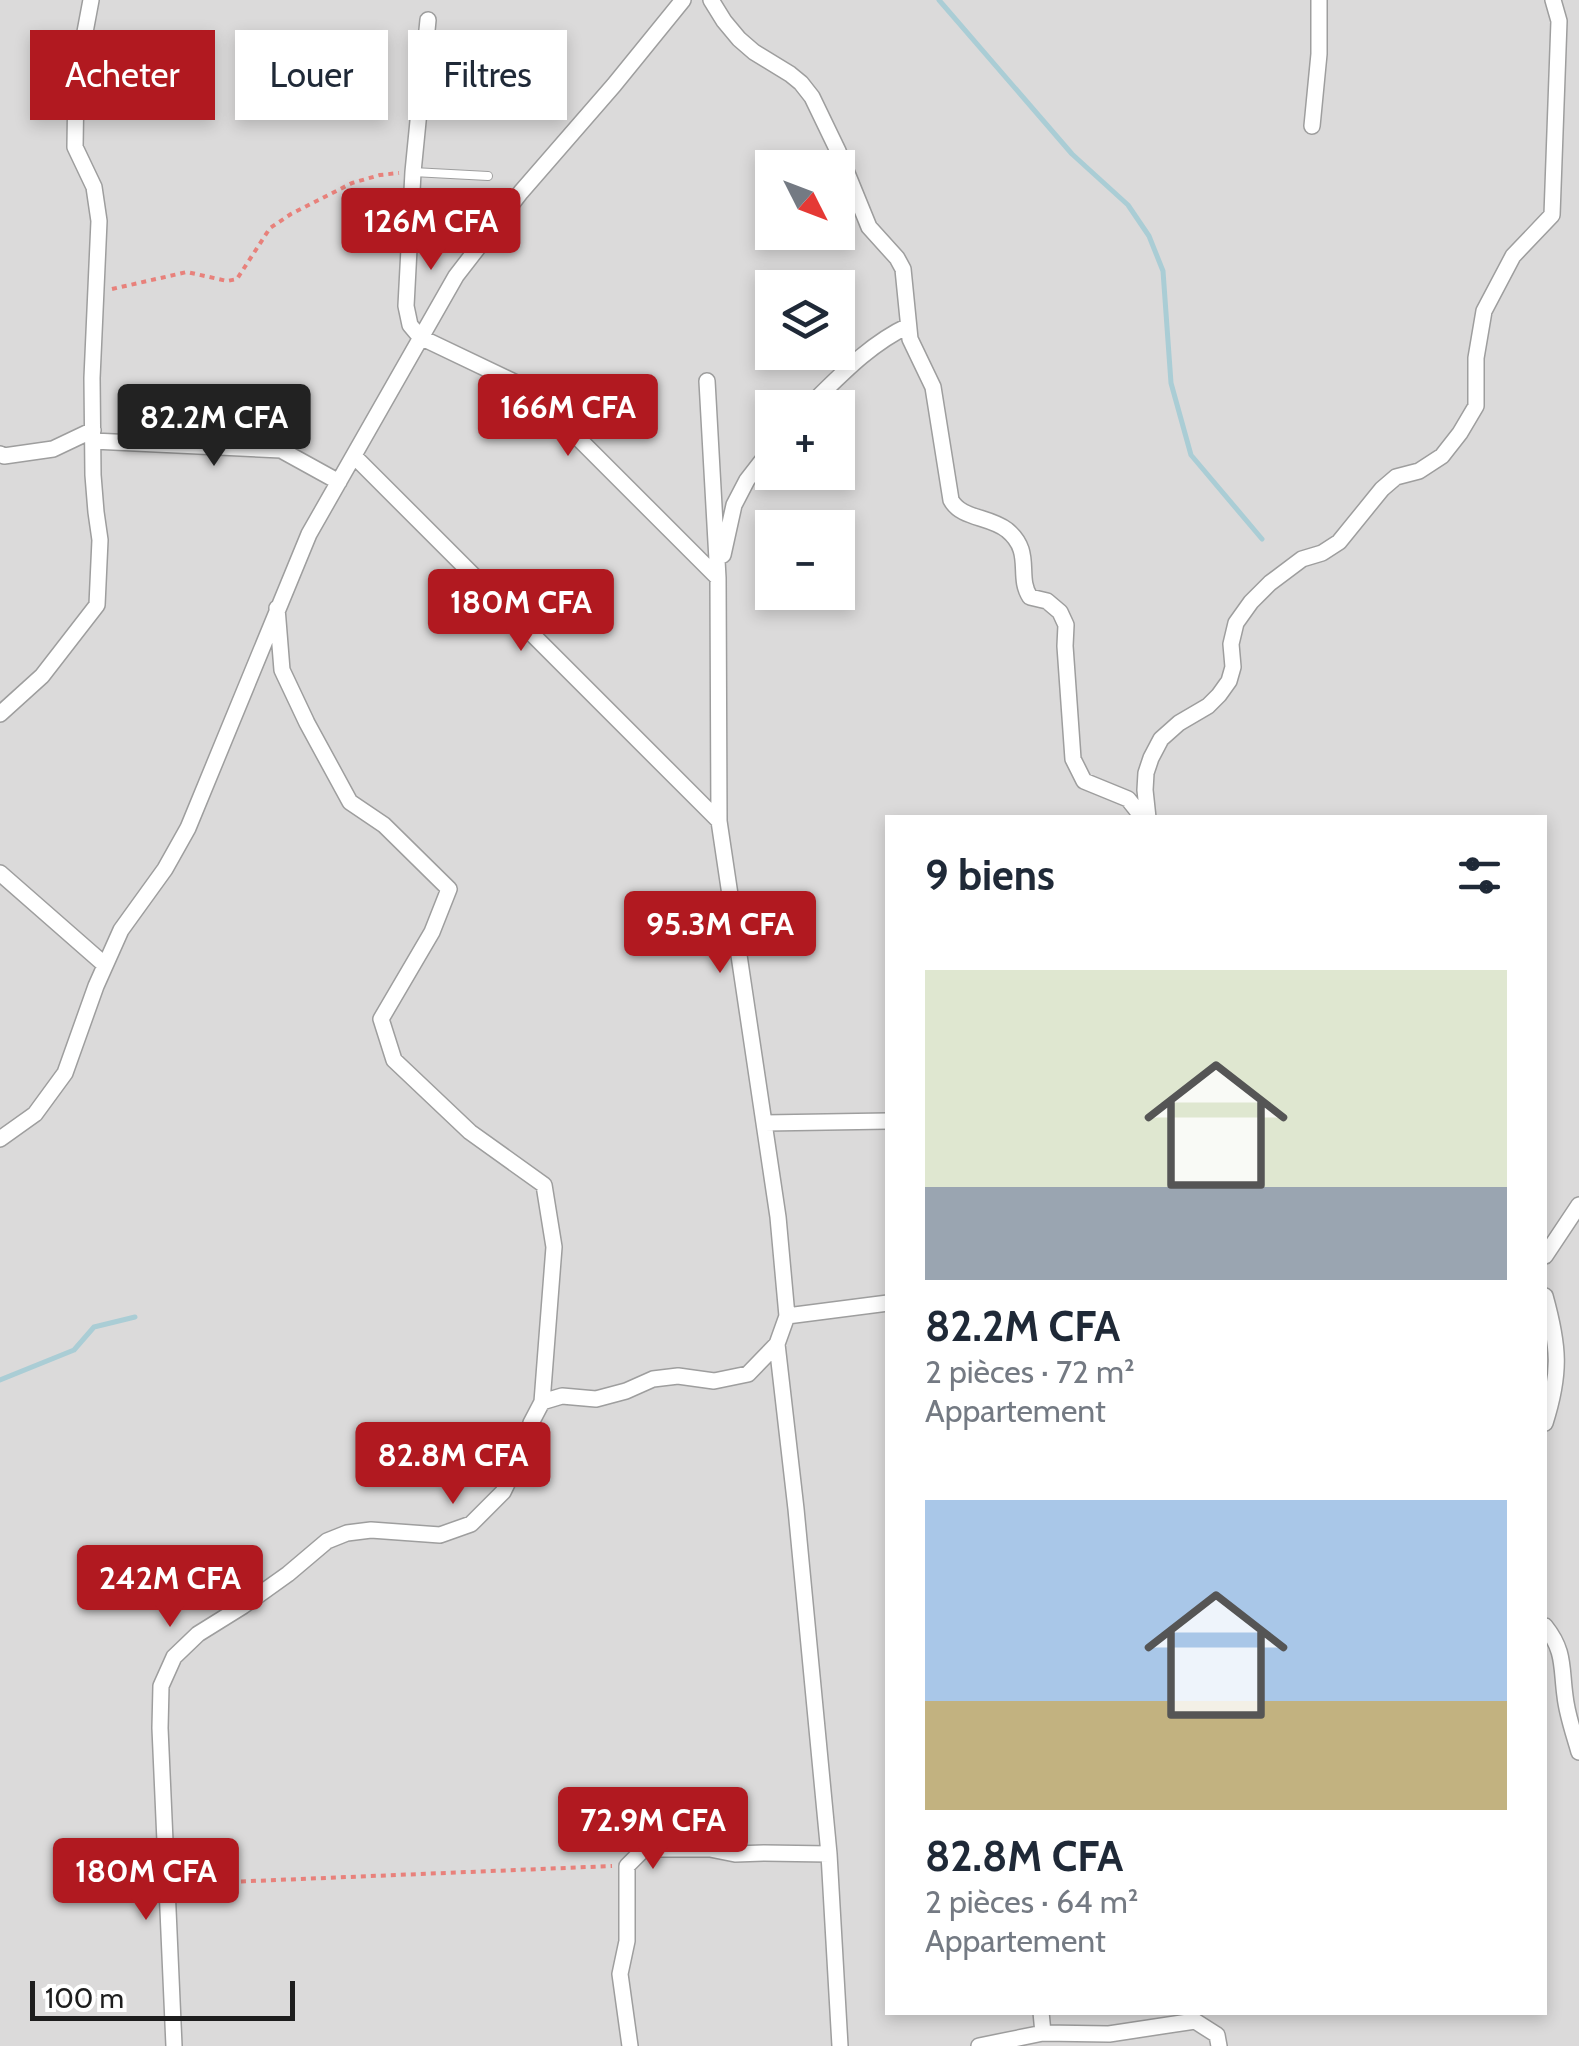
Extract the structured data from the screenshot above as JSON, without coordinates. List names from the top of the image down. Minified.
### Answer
{"scale_bar":"100 m","north":"bottom right","page":{"chip":["Acheter","Louer","Filtres"],"map_buttons":["+","−"],"price":["126M CFA","166M CFA","82.2M CFA","180M CFA","95.3M CFA","82.8M CFA","242M CFA","72.9M CFA","180M CFA"],"heading":"9 biens","list":[{"name":"82.2M CFA","note":"2 pièces · 72 m² · Appartement"},{"name":"82.8M CFA","note":"2 pièces · 64 m² · Appartement"}],"scale":"100 m"}}
